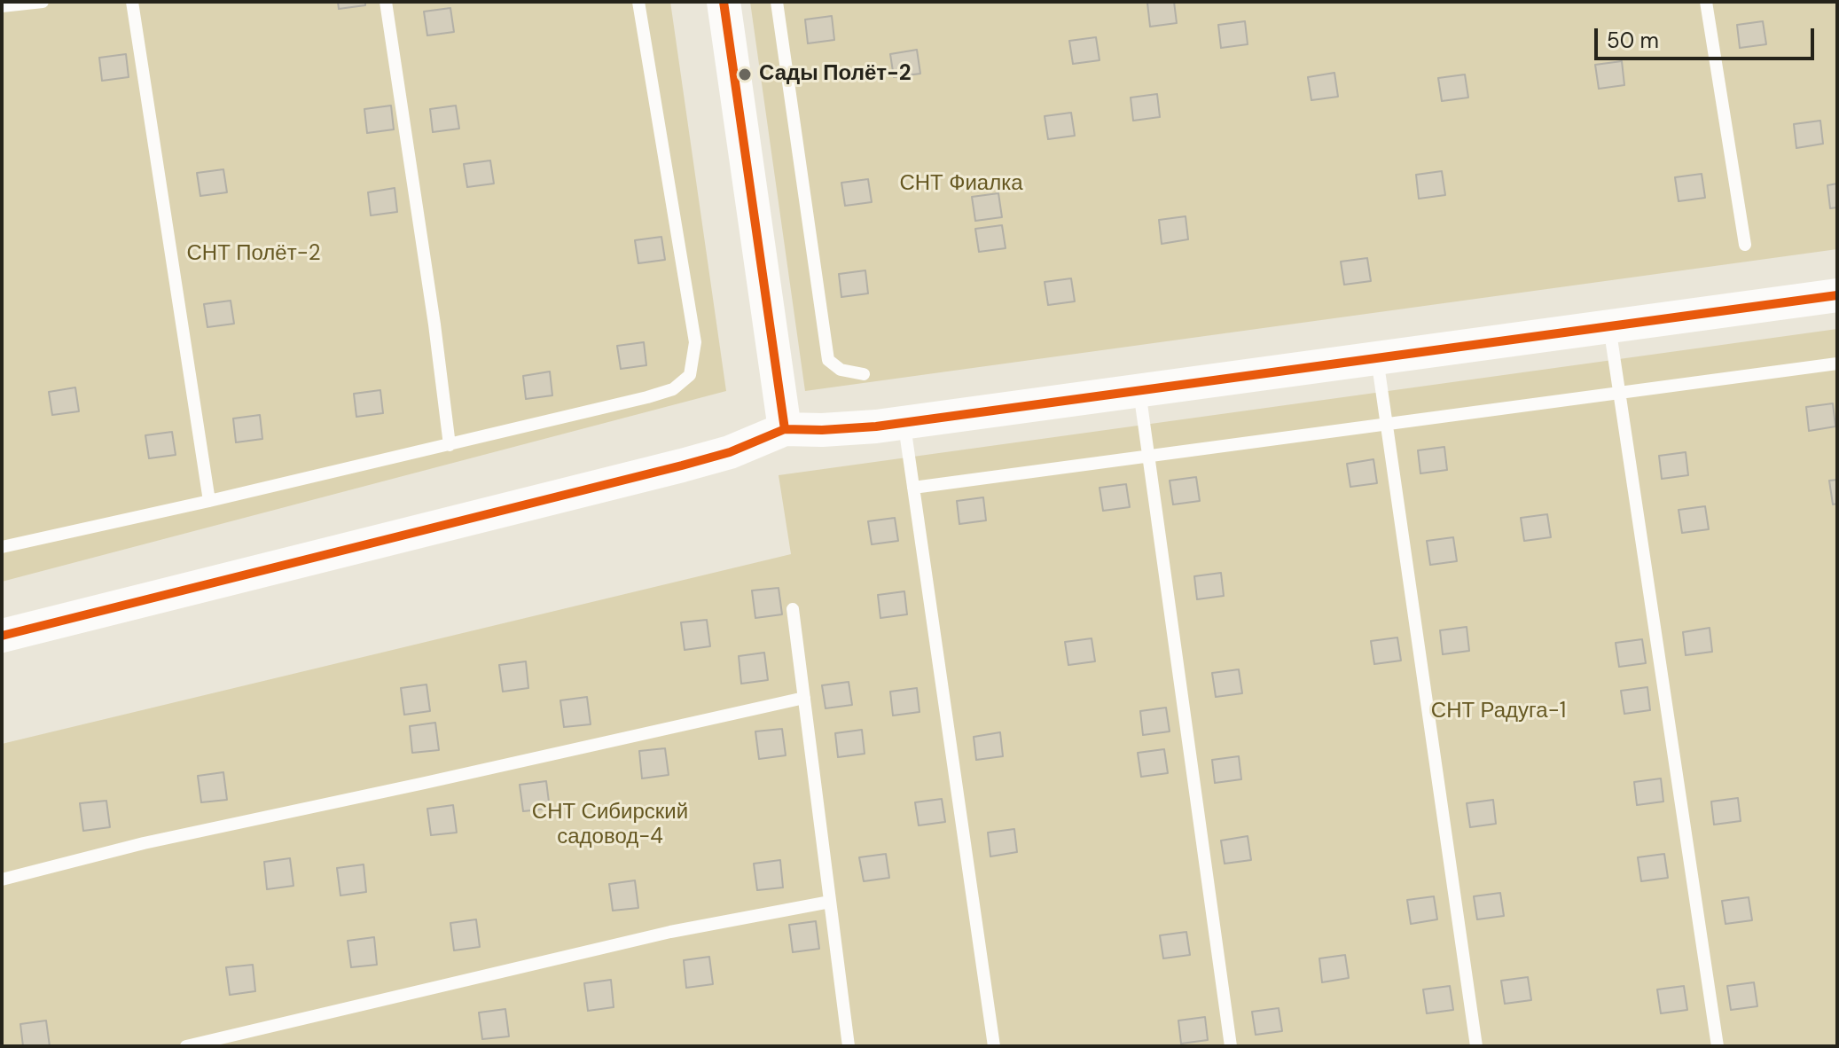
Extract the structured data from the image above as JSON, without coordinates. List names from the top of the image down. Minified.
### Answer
{"parks":["СНТ Фиалка","СНТ Полёт-2","СНТ Радуга-1","СНТ Сибирский садовод-4"],"places":["Сады Полёт-2"],"scale_bar":"50 m"}
